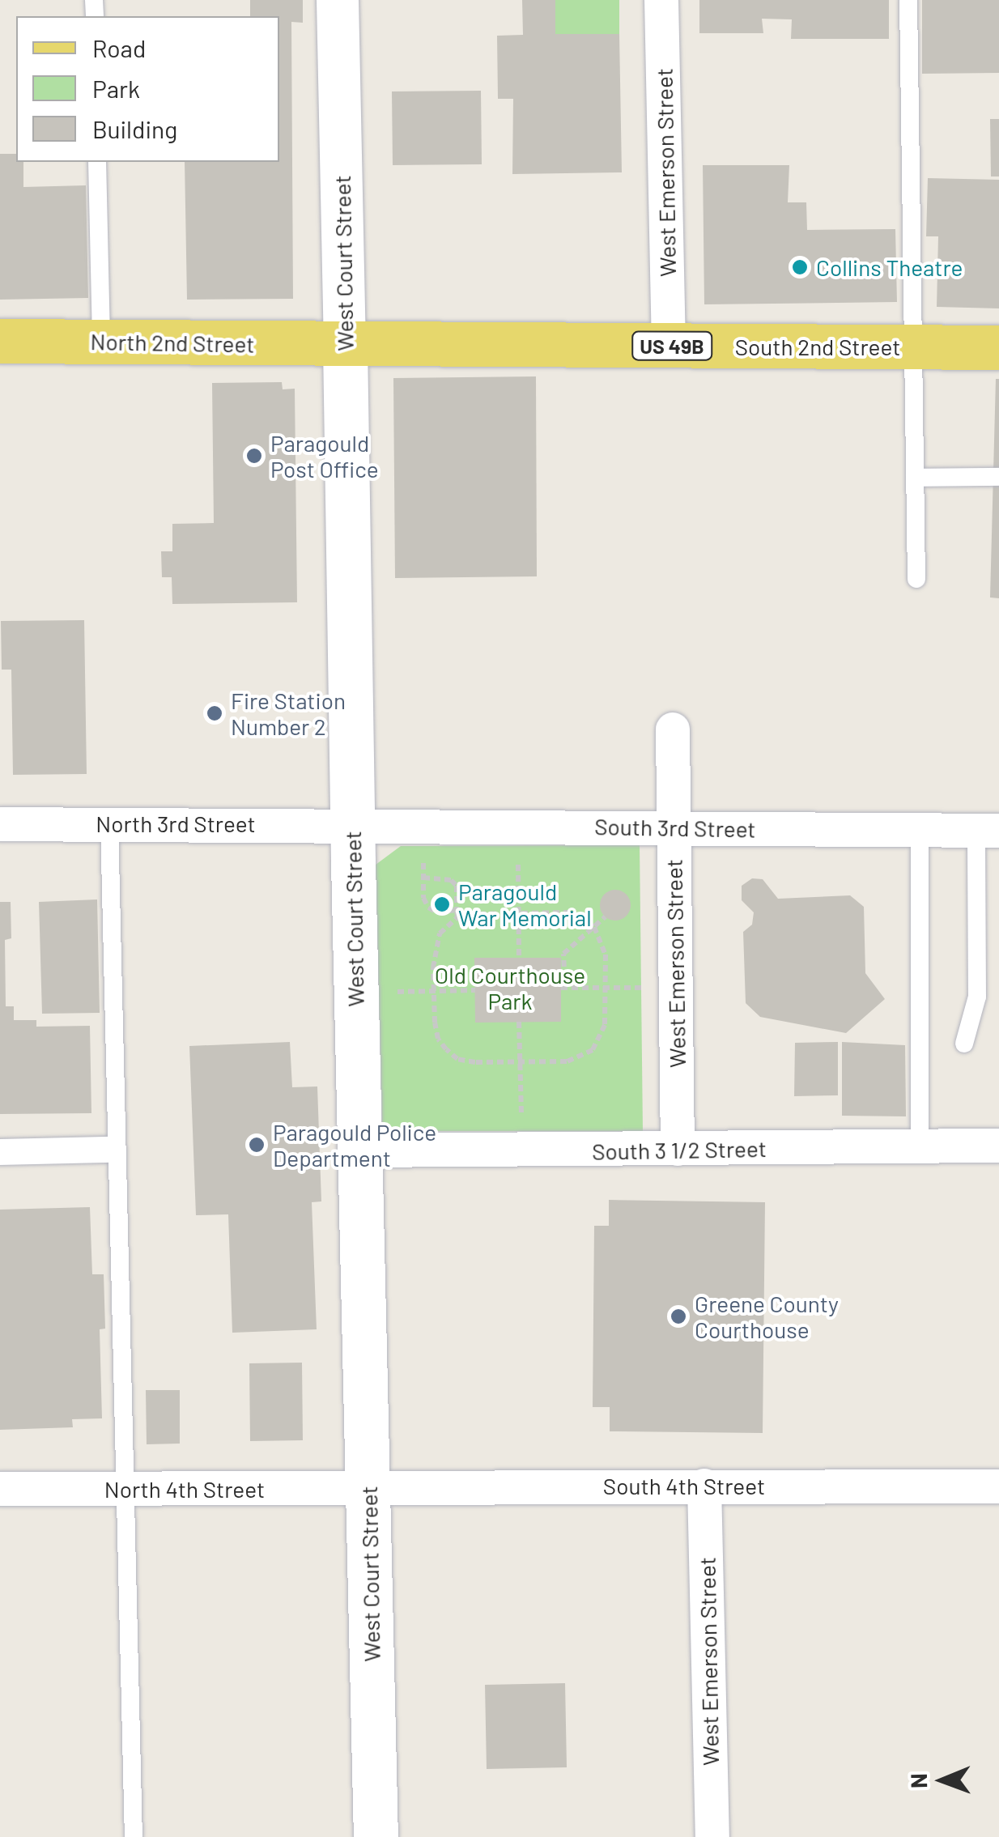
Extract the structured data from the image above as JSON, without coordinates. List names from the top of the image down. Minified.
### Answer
{"streets":{"main road":["West Court Street","North 2nd Street","US 49B","South 2nd Street"],"street":["West Emerson Street","North 3rd Street","South 3rd Street","South 3 1/2 Street","South 4th Street","North 4th Street"]},"crossings":[["West Emerson Street","South 2nd Street"],["West Emerson Street","South 3rd Street"],["West Emerson Street","South 3 1/2 Street"],["West Emerson Street","South 4th Street"],["West Court Street","North 2nd Street"],["West Court Street","South 2nd Street"],["West Court Street","North 3rd Street"],["West Court Street","South 3rd Street"],["West Court Street","South 3 1/2 Street"],["West Court Street","South 4th Street"],["West Court Street","North 4th Street"],["North 2nd Street","South 2nd Street"],["North 3rd Street","South 3rd Street"],["South 4th Street","North 4th Street"]],"parks":["Old Courthouse Park"],"places":["Collins Theatre","Paragould Post Office","Fire Station Number 2","Paragould War Memorial","Paragould Police Department","Greene County Courthouse"],"legend":["Road","Park","Building"],"north":"left"}
